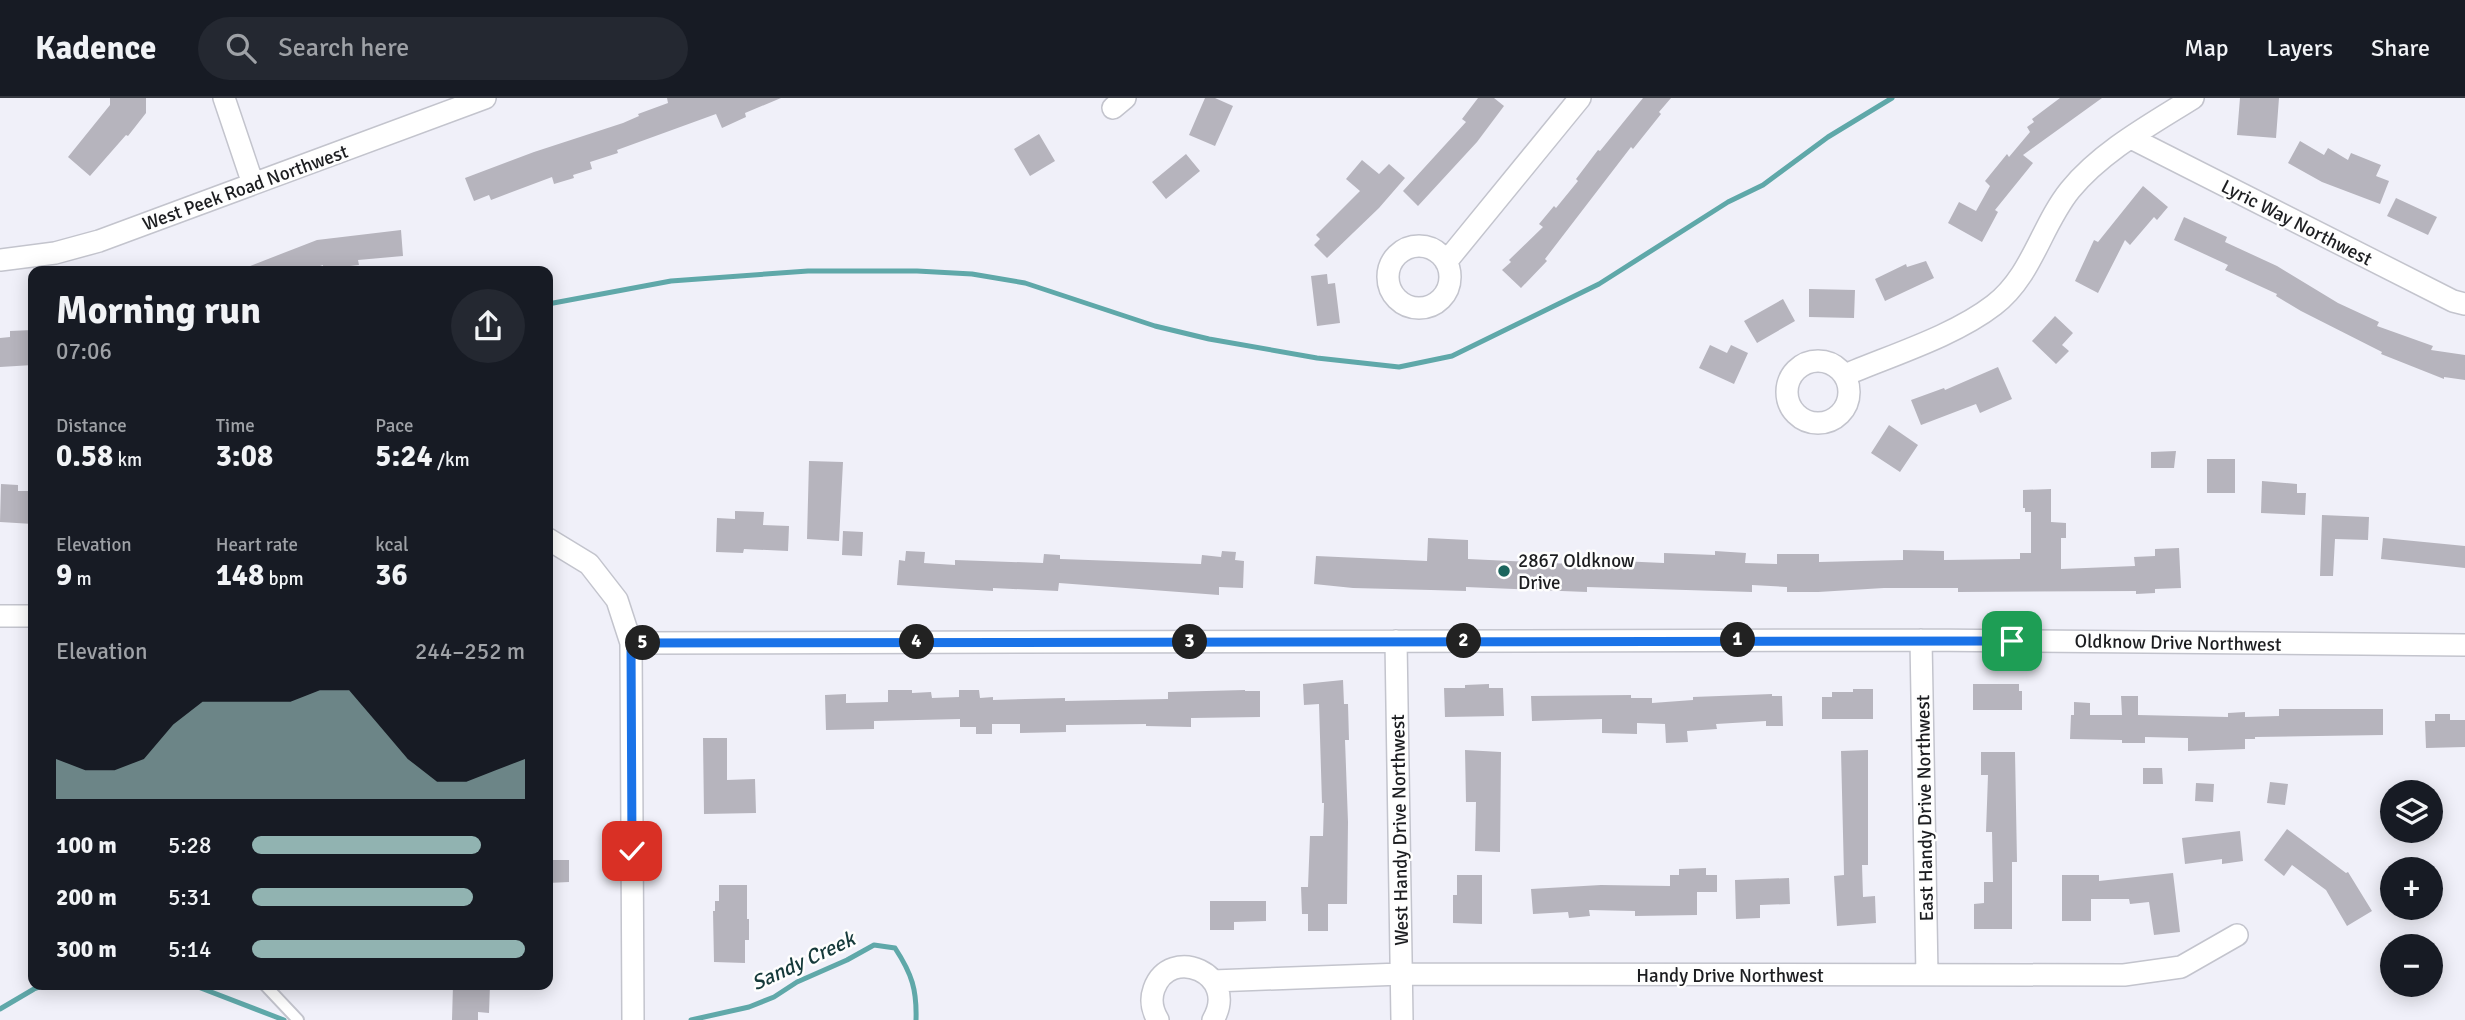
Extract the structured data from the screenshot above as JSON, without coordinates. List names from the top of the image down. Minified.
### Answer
{"streets":{"street":["West Peek Road Northwest","Lyric Way Northwest","Oldknow Drive Northwest","East Handy Drive Northwest","West Handy Drive Northwest","Handy Drive Northwest"]},"crossings":[["Oldknow Drive Northwest","East Handy Drive Northwest"],["Oldknow Drive Northwest","West Handy Drive Northwest"],["East Handy Drive Northwest","Handy Drive Northwest"],["West Handy Drive Northwest","Handy Drive Northwest"]],"water":["Sandy Creek"],"places":["2867 Oldknow Drive"],"page":{"header":"Kadence","search":"Search here","nav":["Map","Layers","Share"],"heading":["Morning run","07:06"],"stats":[["Distance","0.58 km"],["Time","3:08"],["Pace","5:24 /km"],["Elevation","9 m"],["Heart rate","148 bpm"],["kcal","36"]],"pins":["1","2","3","4","5"],"chart":["Elevation","244–252 m"],"map_buttons":["+","−"],"list":[{"name":"100 m","note":"5:28"},{"name":"200 m","note":"5:31"},{"name":"300 m","note":"5:14"}]}}
